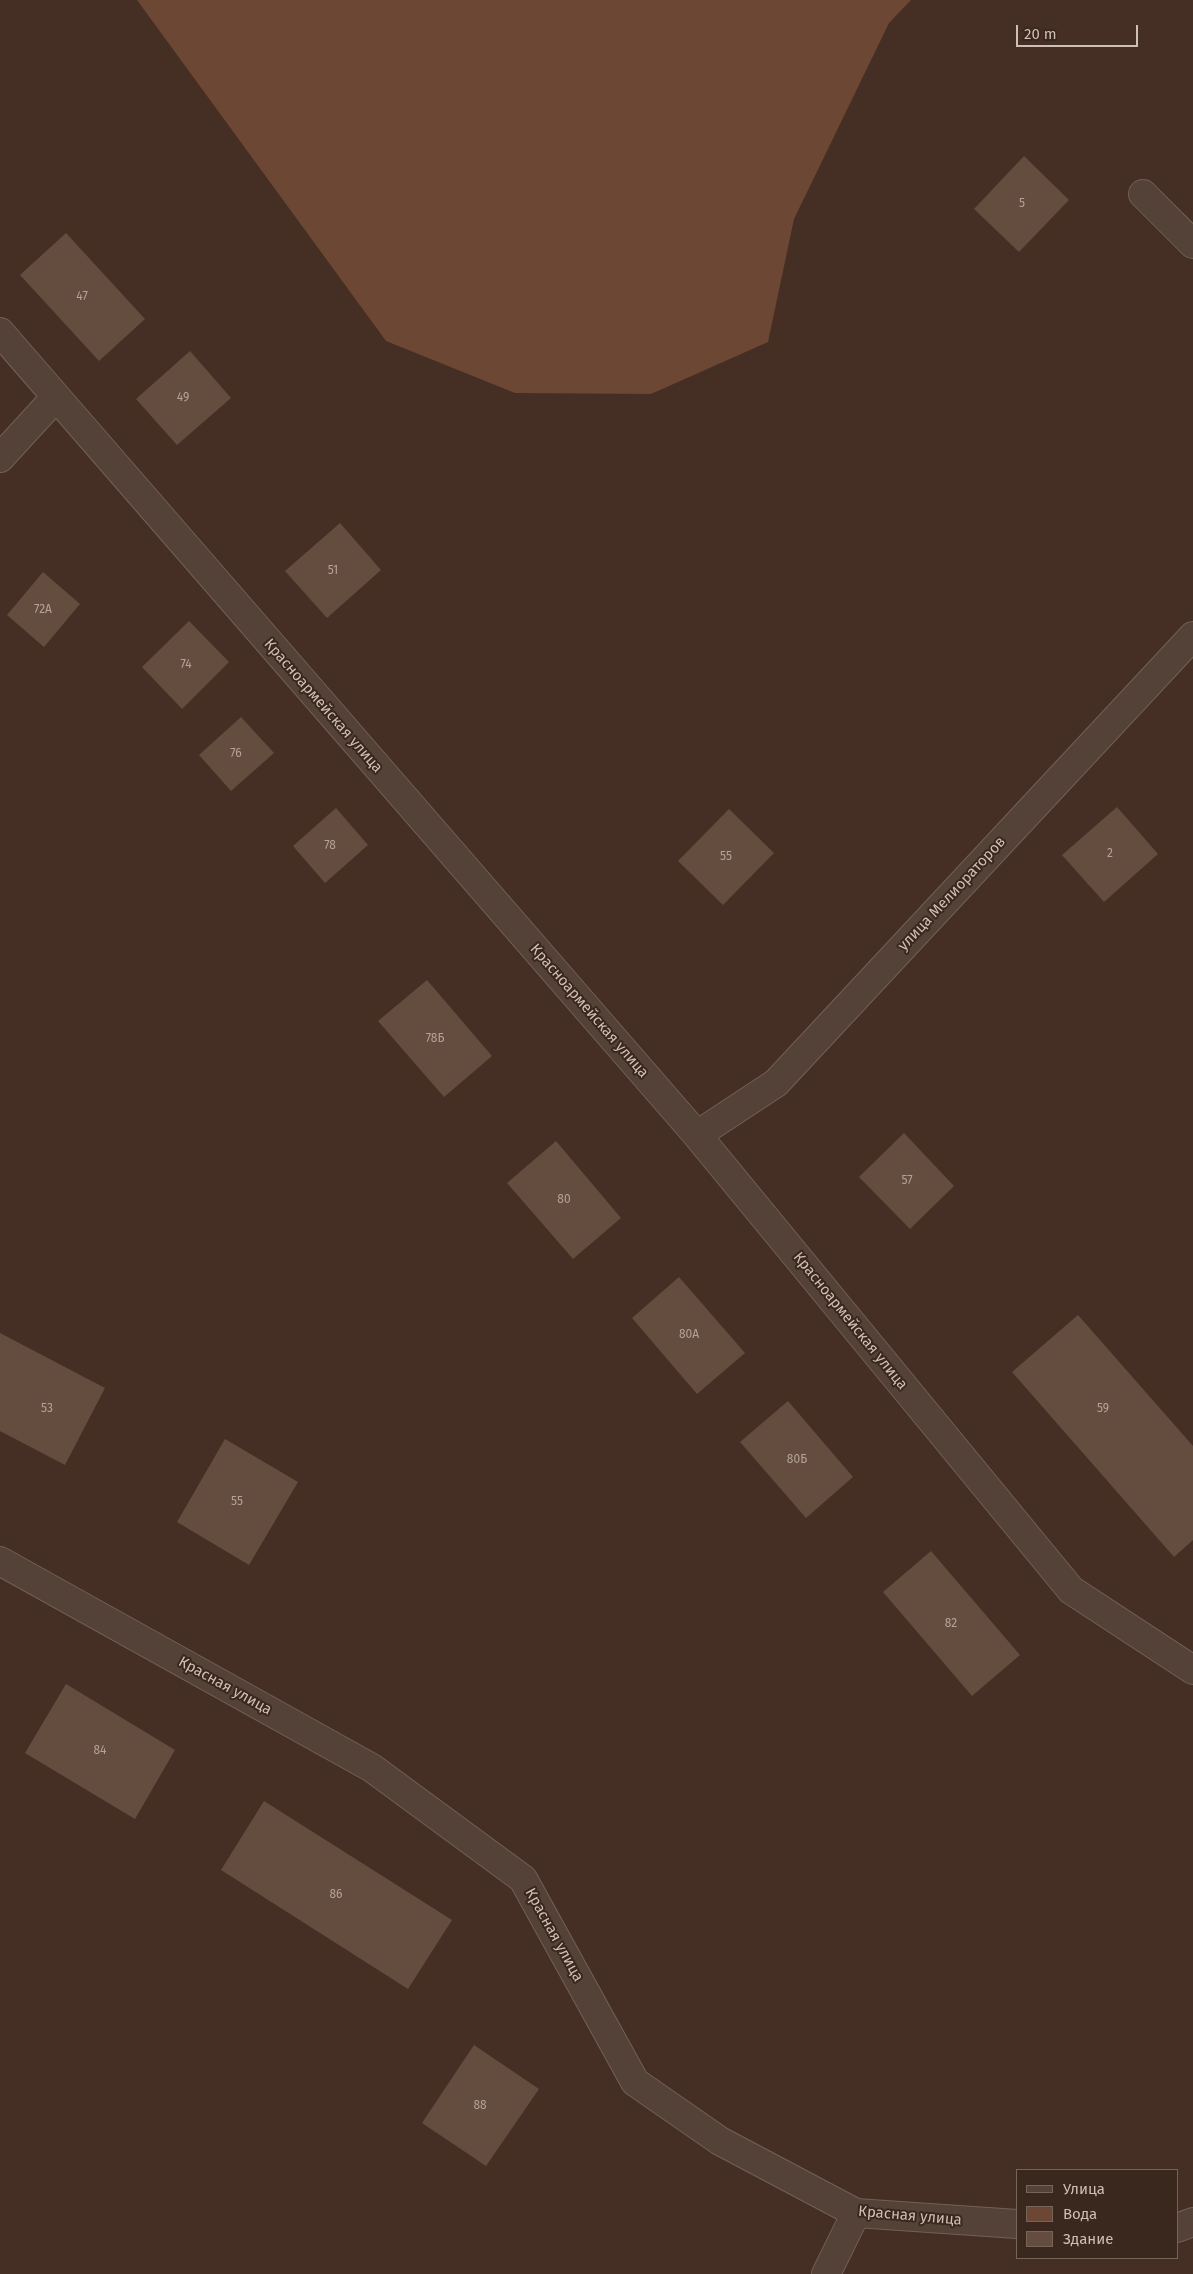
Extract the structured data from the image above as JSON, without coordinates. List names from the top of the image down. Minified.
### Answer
{"streets":{"street":["Красноармейская улица","улица Мелиораторов","Красная улица"]},"crossings":[["Красноармейская улица","улица Мелиораторов"]],"house_numbers":["5","47","49","51","72А","74","76","78","2","55","78Б","57","80","80А","53","59","80Б","55","82","84","86","88"],"legend":["Улица","Вода","Здание"],"scale_bar":"20 m"}
